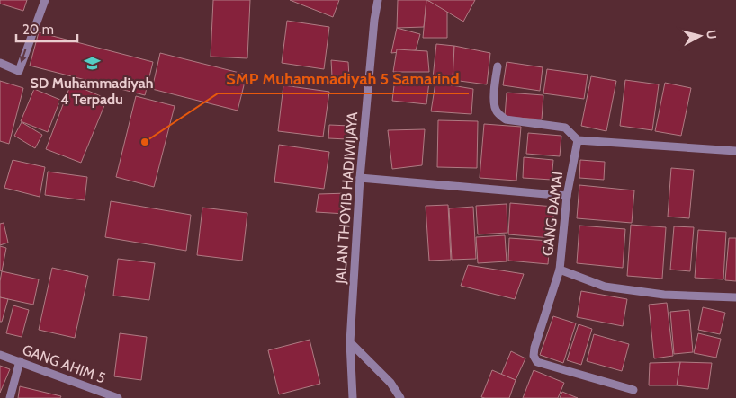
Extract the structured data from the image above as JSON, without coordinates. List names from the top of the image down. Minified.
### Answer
{"streets":{"street":["JALAN THOYIB HADIWIJAYA","GANG DAMAI","GANG AHIM 5"]},"places":{"school or university":["SD Muhammadiyah 4 Terpadu"],"other":["SMP Muhammadiyah 5 Samarind"]},"scale_bar":"20 m","north":"right"}
